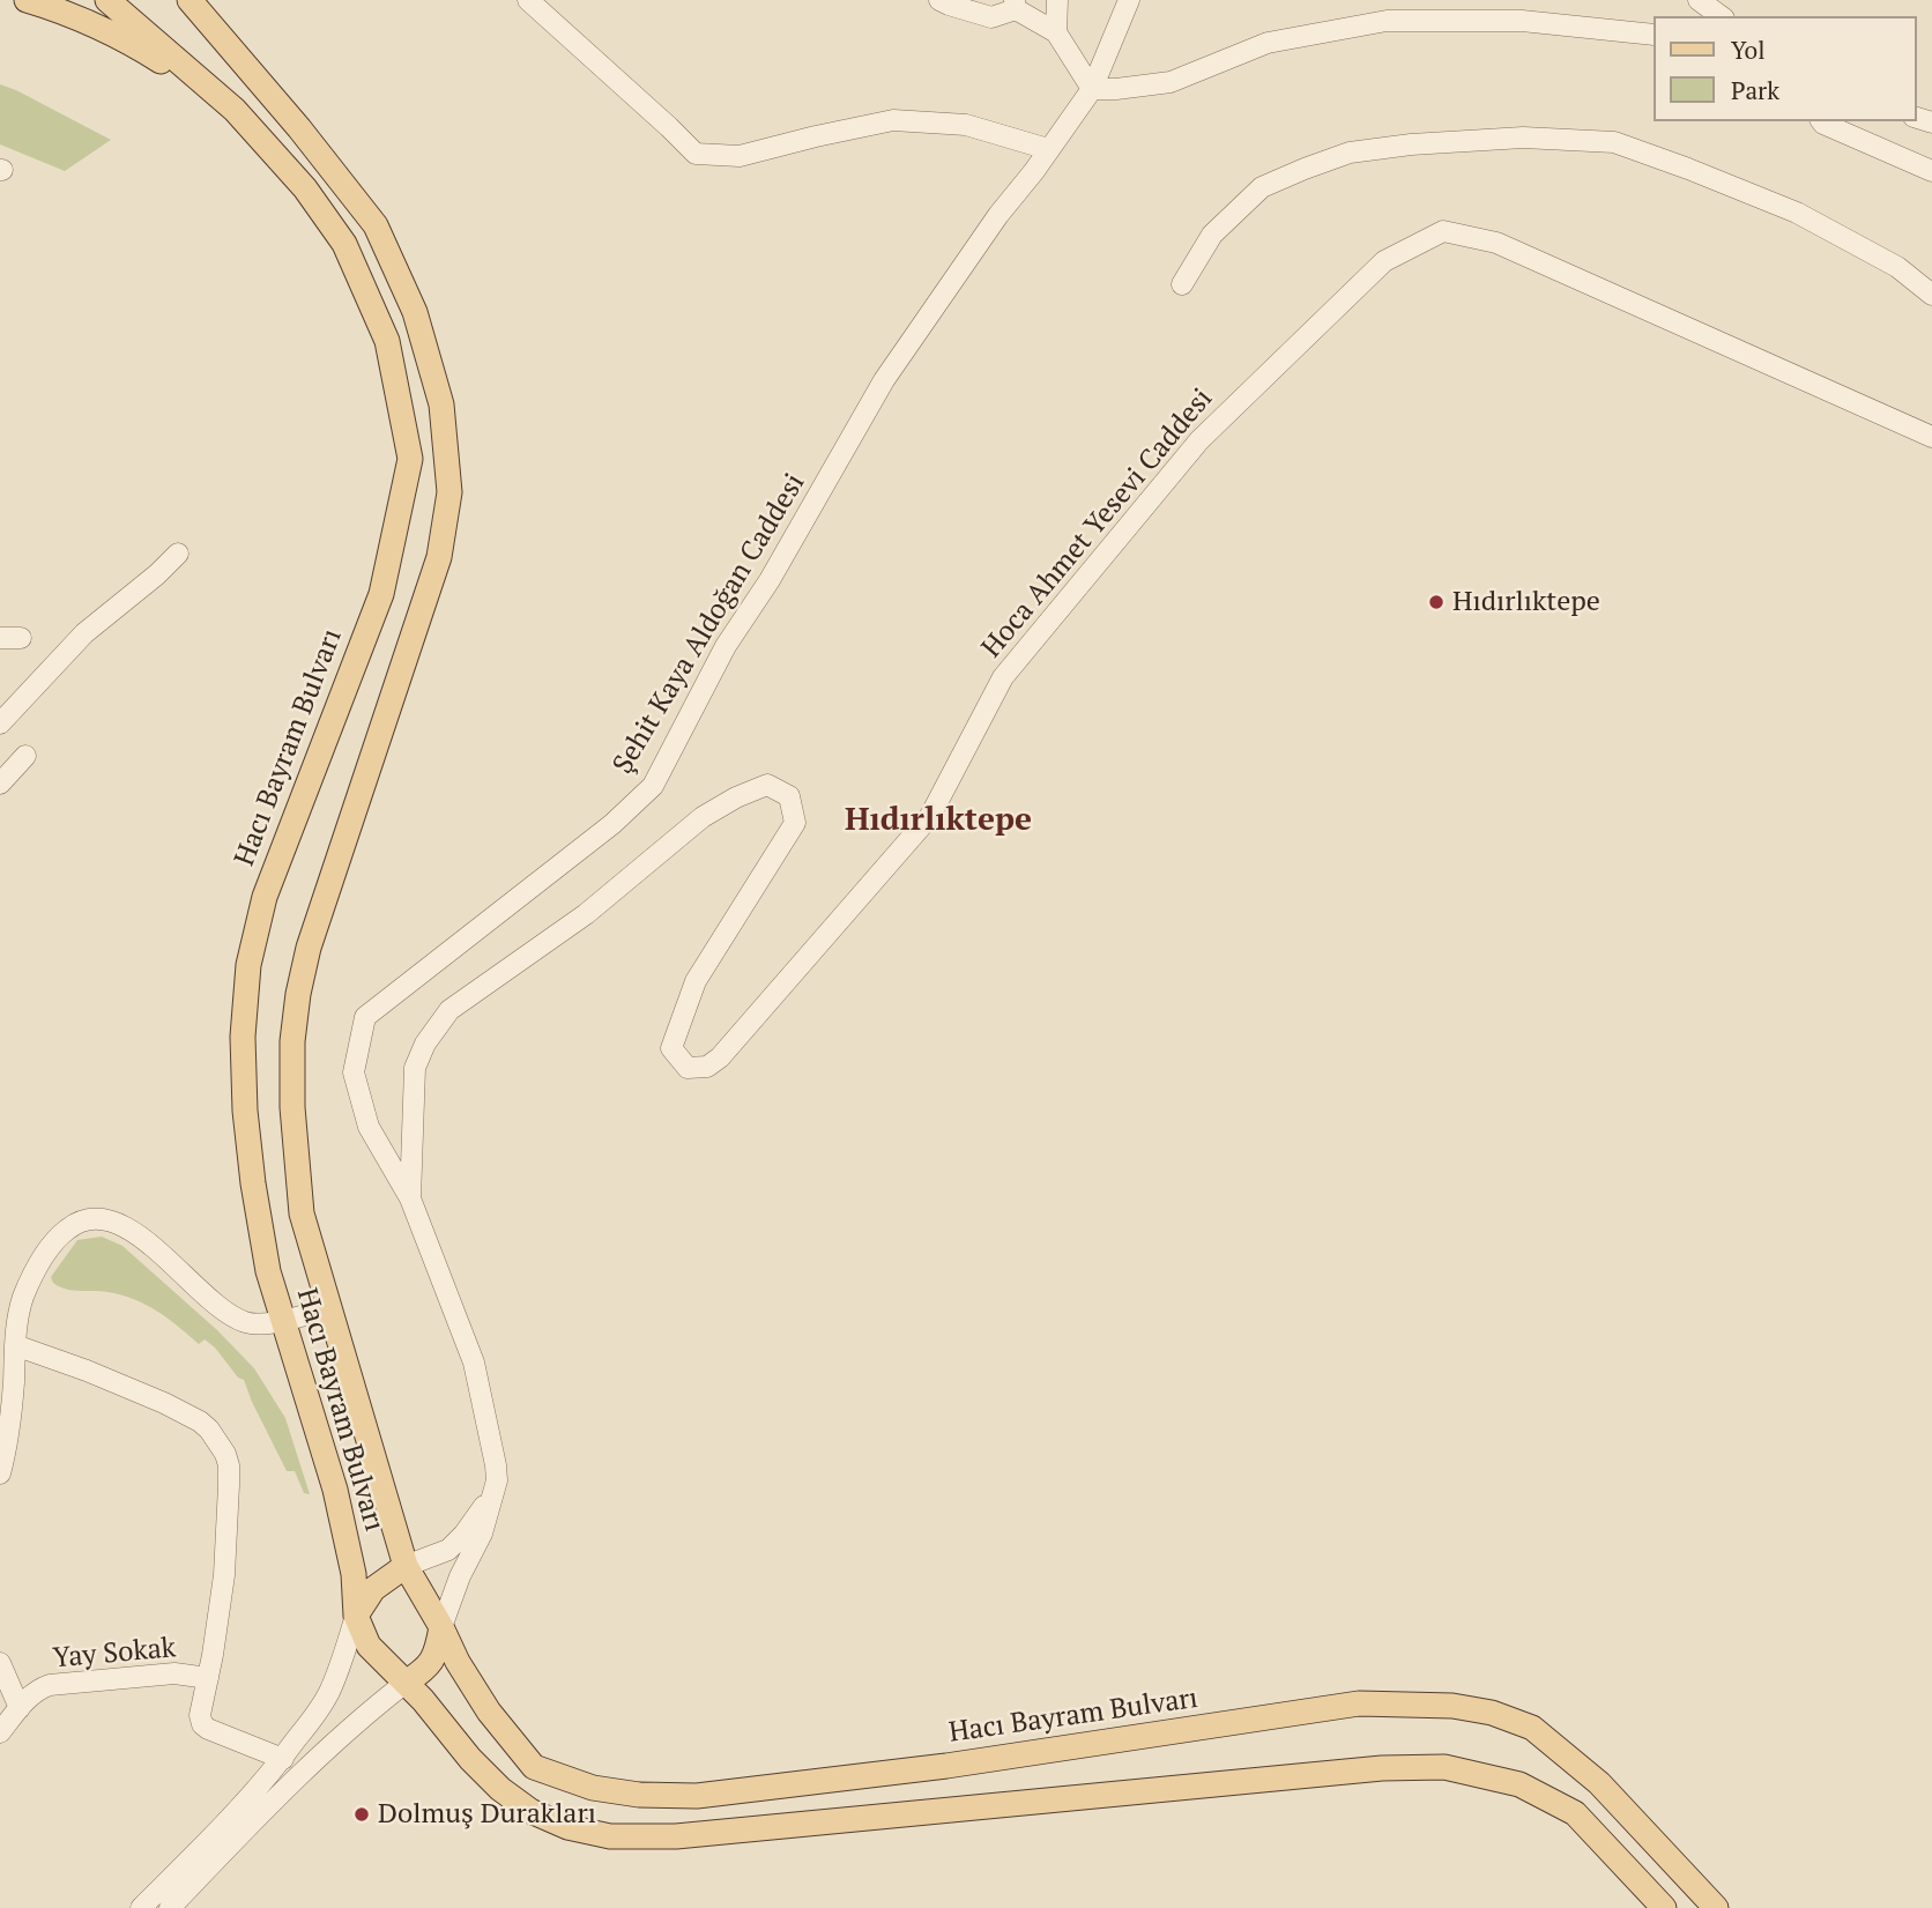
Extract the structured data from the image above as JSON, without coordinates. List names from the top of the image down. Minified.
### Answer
{"streets":{"main road":["Hacı Bayram Bulvarı"],"street":["Hoca Ahmet Yesevi Caddesi","Şehit Kaya Aldoğan Caddesi","Yay Sokak"]},"crossings":[["Hoca Ahmet Yesevi Caddesi","Şehit Kaya Aldoğan Caddesi"],["Şehit Kaya Aldoğan Caddesi","Hacı Bayram Bulvarı"]],"districts":["Hıdırlıktepe"],"places":["Hıdırlıktepe","Dolmuş Durakları"],"legend":["Yol","Park"]}
